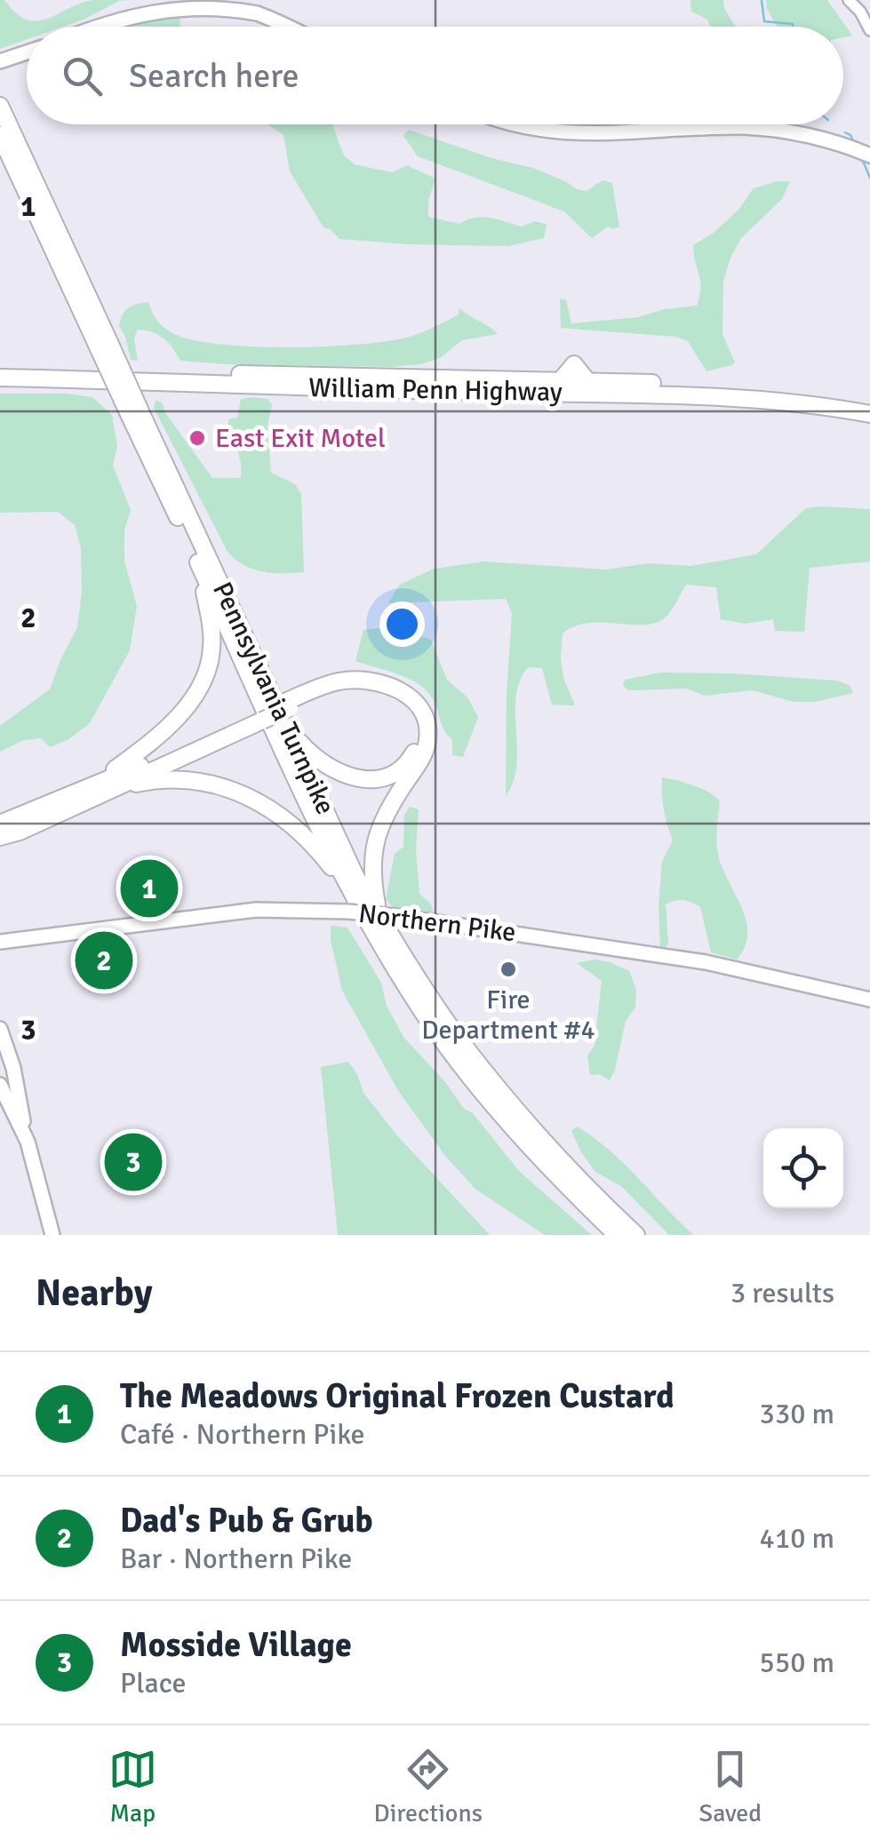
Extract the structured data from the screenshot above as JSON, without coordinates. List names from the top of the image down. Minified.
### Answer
{"streets":{"highway":["William Penn Highway","Pennsylvania Turnpike"],"main road":["Northern Pike"]},"places":["East Exit Motel","Fire Department #4"],"page":{"search":"Search here","pins":["1","2","3"],"heading":["Nearby","3 results"],"list":[{"mark":"1","name":"The Meadows Original Frozen Custard","note":"Café · Northern Pike","value":"330 m"},{"mark":"2","name":"Dad's Pub & Grub","note":"Bar · Northern Pike","value":"410 m"},{"mark":"3","name":"Mosside Village","note":"Place","value":"550 m"}],"nav":["Map","Directions","Saved"]},"grid":{"rows":["1","2","3"]}}
